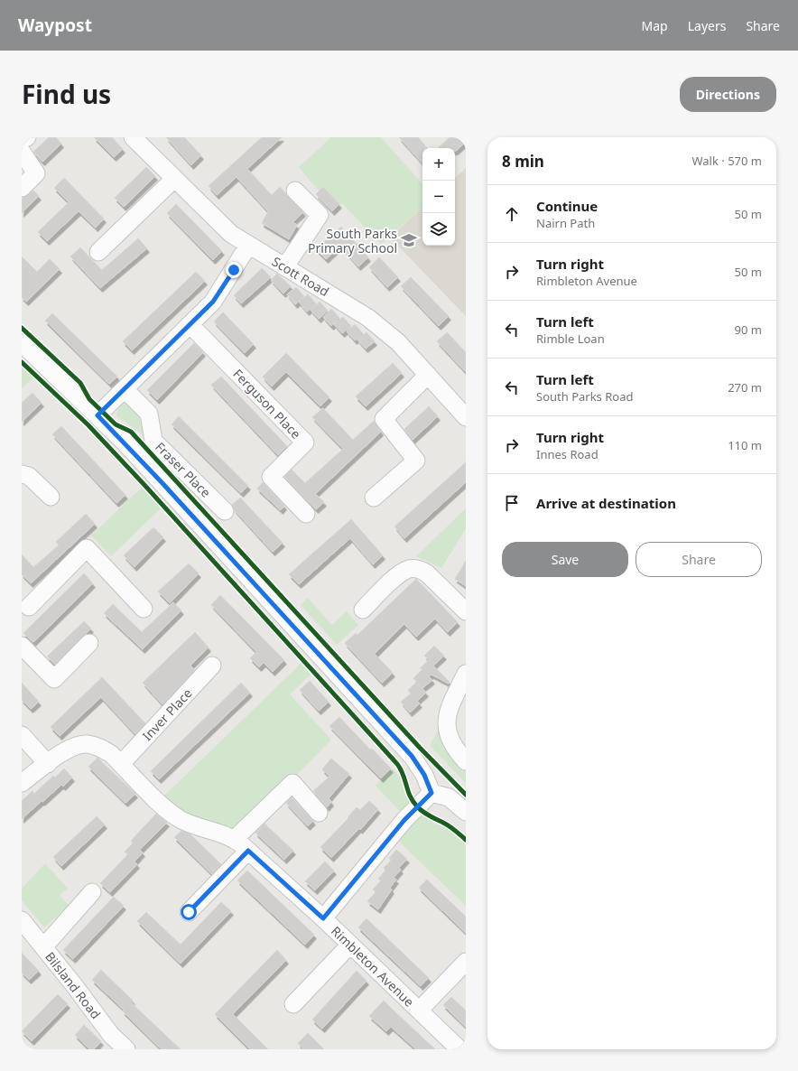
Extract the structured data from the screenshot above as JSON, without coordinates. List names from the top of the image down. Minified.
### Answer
{"streets":{"street":["Scott Road","Ferguson Place","Fraser Place","Inver Place","Rimbleton Avenue","Bilsland Road"]},"crossings":[["Inver Place","Rimbleton Avenue"]],"places":{"school or university":["South Parks Primary School"]},"page":{"header":"Waypost","nav":["Map","Layers","Share"],"title":"Find us","buttons":["Directions",["Save","Share"]],"heading":["8 min","Walk · 570 m"],"map_buttons":["+","−"],"list":[["Continue","Nairn Path","50 m"],["Turn right","Rimbleton Avenue","50 m"],["Turn left","Rimble Loan","90 m"],["Turn left","South Parks Road","270 m"],["Turn right","Innes Road","110 m"],"Arrive at destination"]}}
